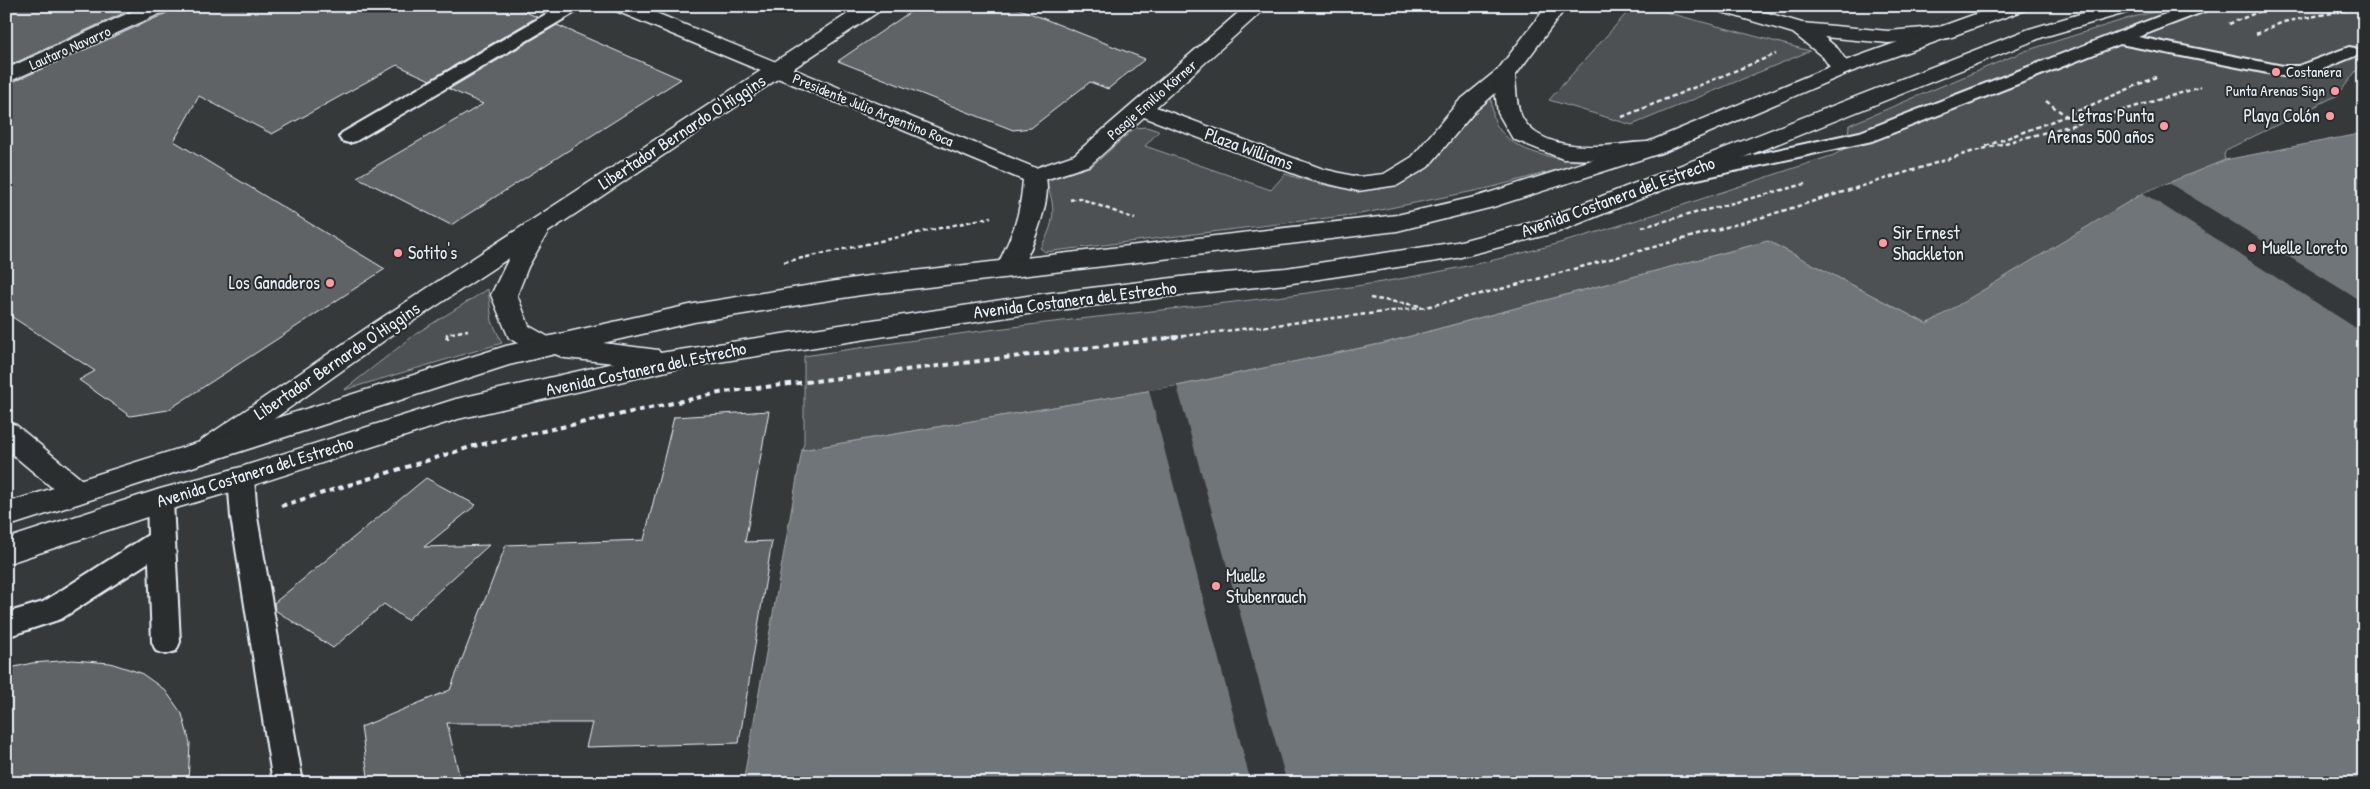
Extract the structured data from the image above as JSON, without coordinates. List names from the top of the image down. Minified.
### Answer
{"streets":{"main road":["Lautaro Navarro","Pasaje Emilio Körner","Presidente Julio Argentino Roca","Libertador Bernardo O'Higgins","Plaza Williams","Avenida Costanera del Estrecho"]},"crossings":[["Pasaje Emilio Körner","Presidente Julio Argentino Roca"],["Pasaje Emilio Körner","Plaza Williams"],["Presidente Julio Argentino Roca","Libertador Bernardo O'Higgins"],["Libertador Bernardo O'Higgins","Avenida Costanera del Estrecho"]],"places":["Costanera","Punta Arenas Sign","Playa Colón","Letras Punta Arenas 500 años","Sir Ernest Shackleton","Muelle Loreto","Sotito's","Los Ganaderos","Muelle Stubenrauch"]}
